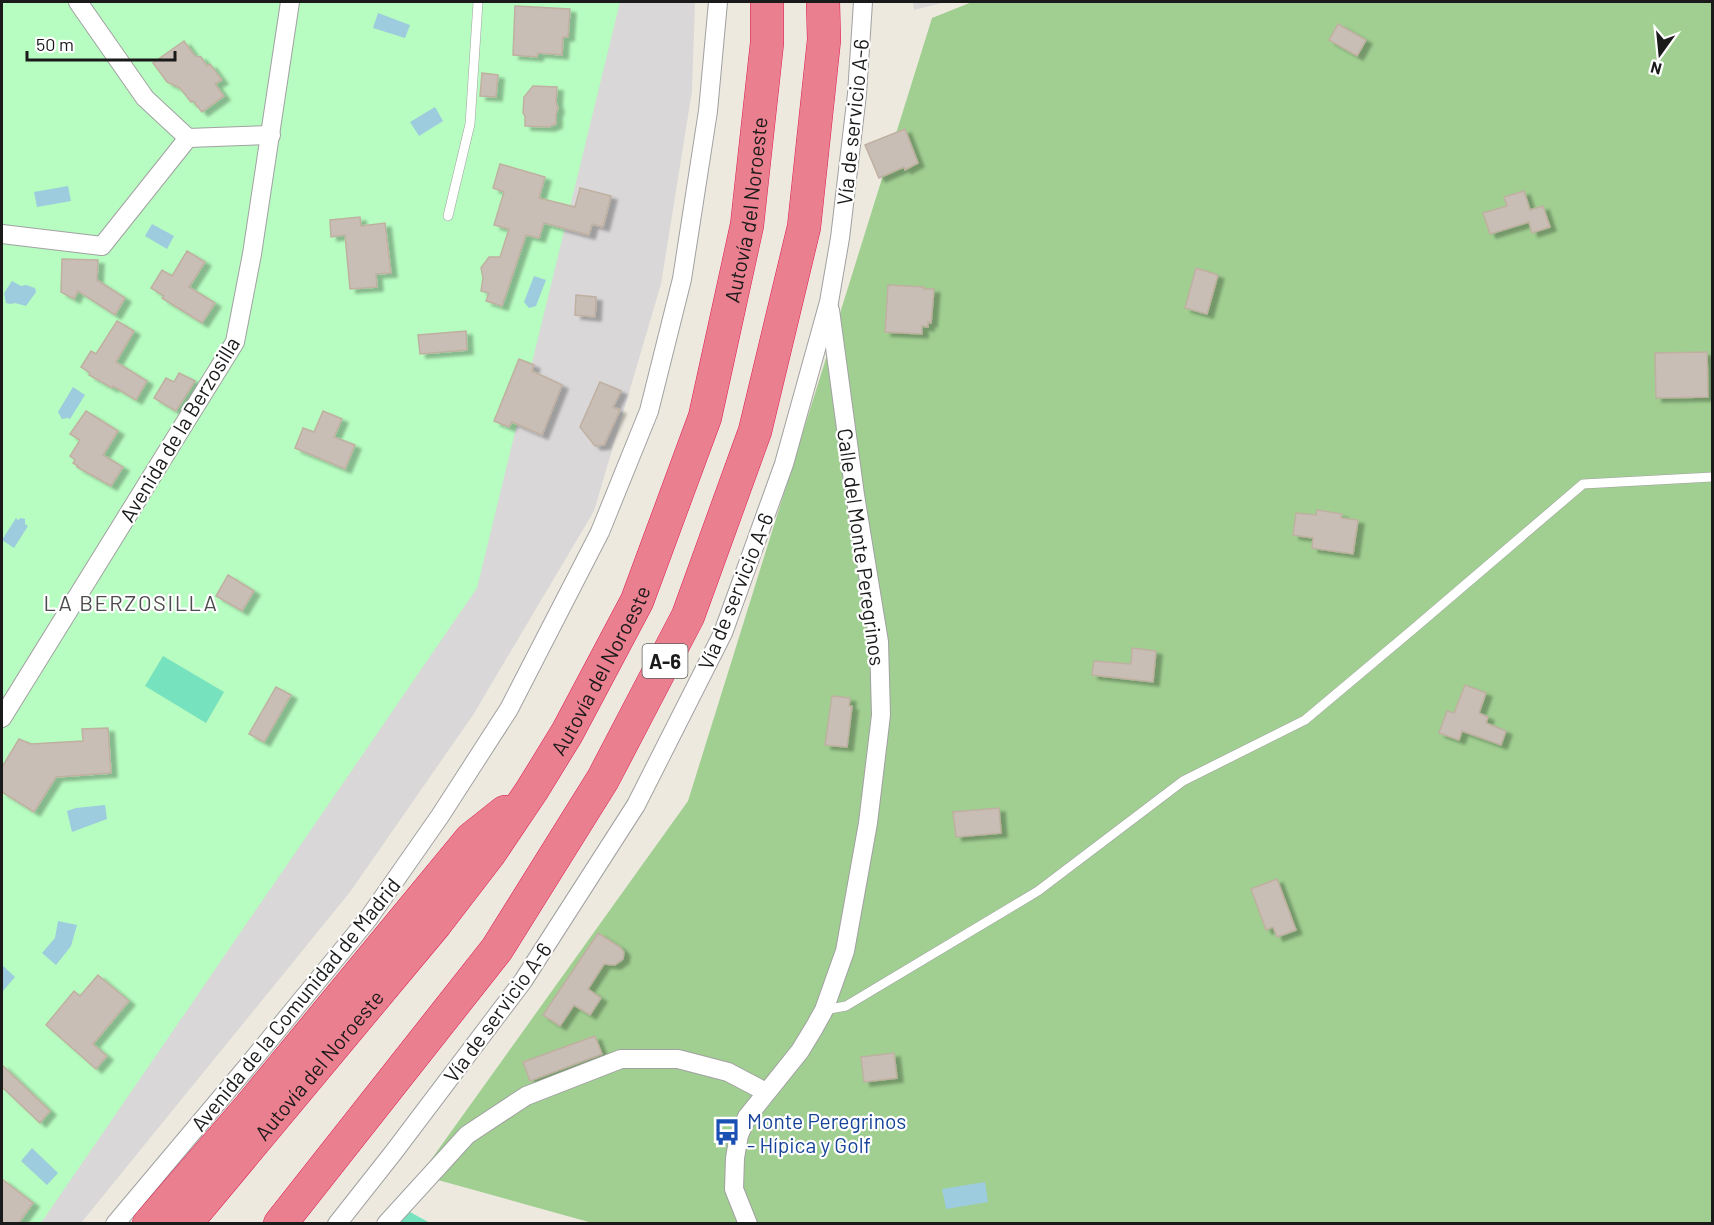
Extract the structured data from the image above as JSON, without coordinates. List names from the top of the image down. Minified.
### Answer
{"streets":{"highway":["Autovía del Noroeste","A-6"],"street":["Vía de servicio A-6","Avenida de la Berzosilla","Calle del Monte Peregrinos","Avenida de la Comunidad de Madrid"]},"crossings":[["Vía de servicio A-6","Calle del Monte Peregrinos"]],"districts":["LA BERZOSILLA"],"places":{"bus stop":["Monte Peregrinos - Hípica y Golf"]},"scale_bar":"50 m","north":"bottom"}
